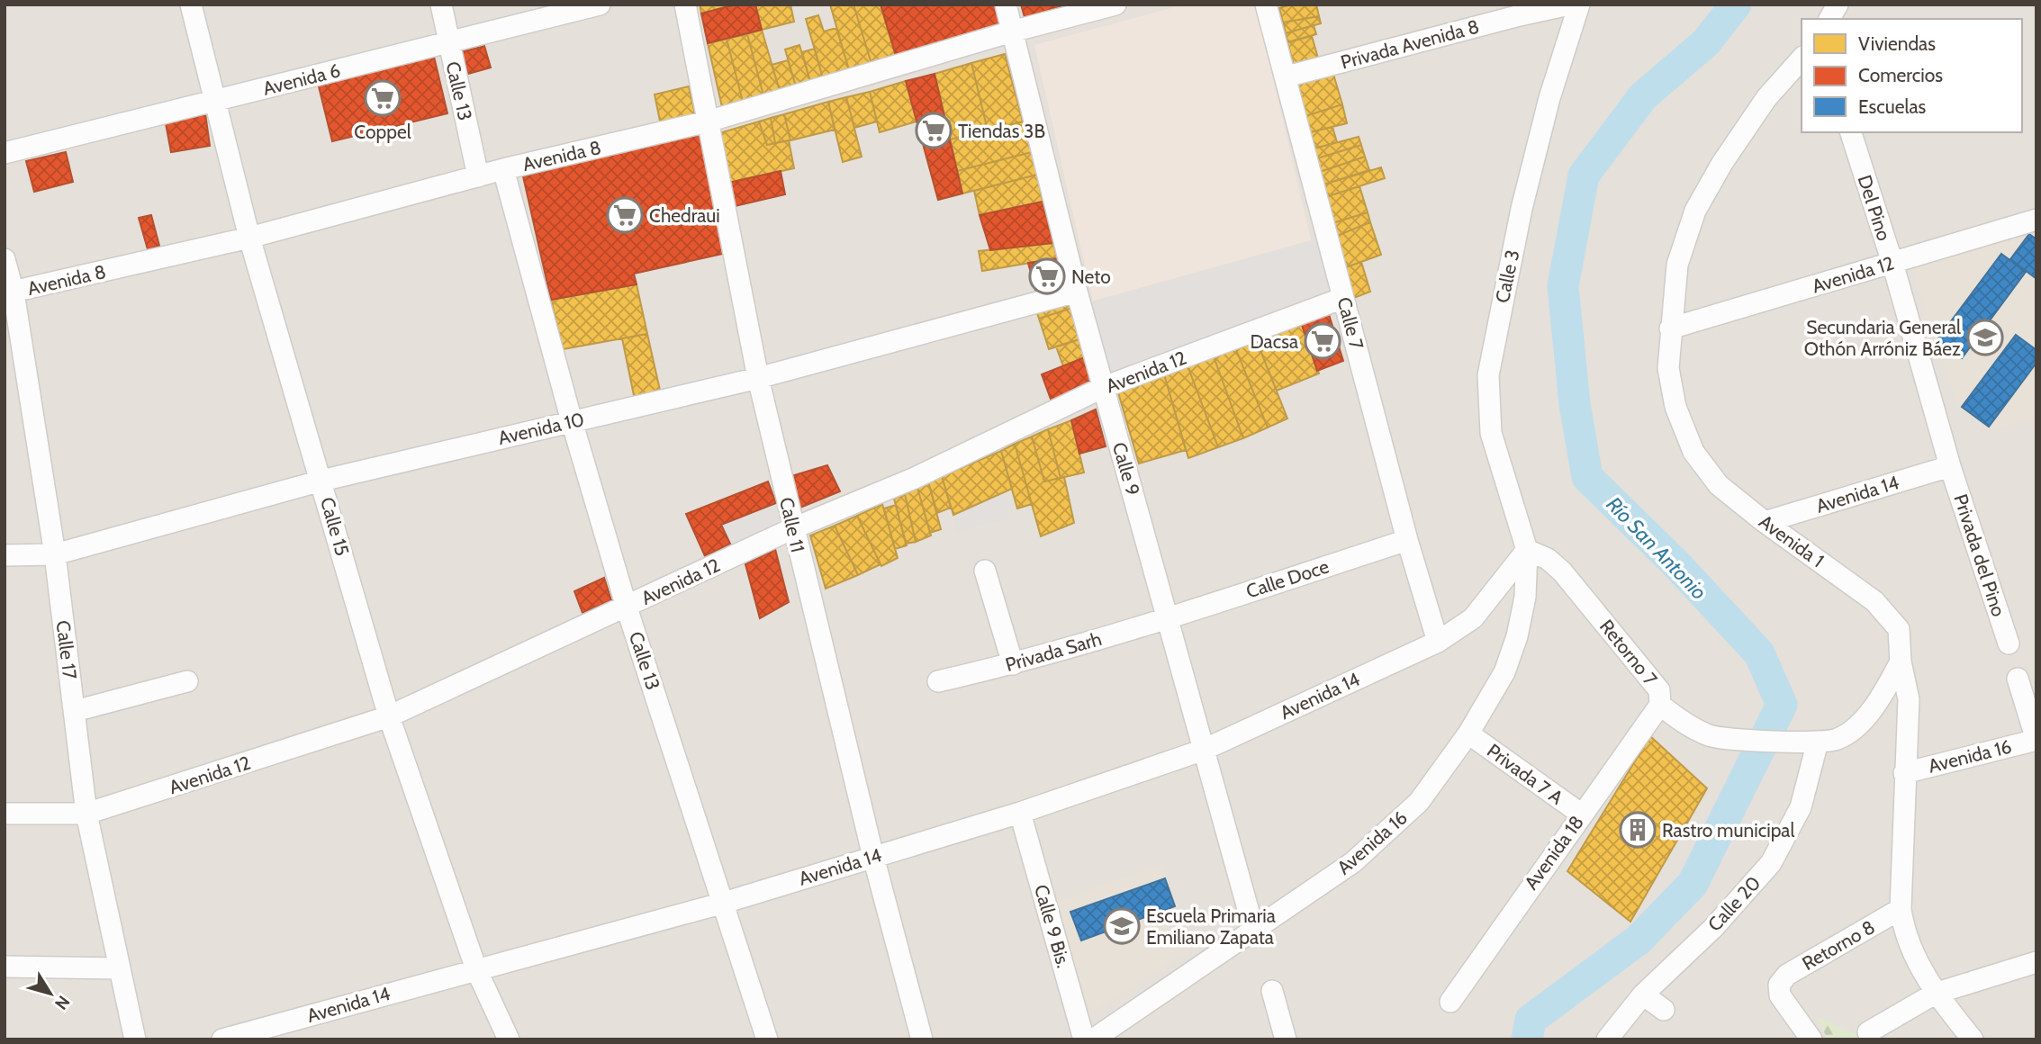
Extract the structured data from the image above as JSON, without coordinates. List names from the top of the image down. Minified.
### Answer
{"streets":{"street":["Privada Avenida 8","Avenida 6","Calle 13","Avenida 8","Del Pino","Avenida 12","Calle 3","Calle 7","Avenida 10","Calle 9","Avenida 14","Calle 11","Calle 15","Avenida 1","Privada del Pino","Calle Doce","Calle 17","Privada Sarh","Retorno 7","Avenida 16","Privada 7 A","Avenida 18","Calle 20","Calle 9 Bis.","Retorno 8"]},"crossings":[["Privada Avenida 8","Calle 7"],["Avenida 6","Calle 13"],["Avenida 6","Calle 15"],["Calle 13","Avenida 8"],["Calle 13","Avenida 12"],["Calle 13","Avenida 10"],["Calle 13","Avenida 14"],["Avenida 8","Calle 9"],["Avenida 8","Calle 11"],["Avenida 8","Calle 15"],["Avenida 8","Calle 17"],["Del Pino","Avenida 12"],["Del Pino","Avenida 14"],["Del Pino","Privada del Pino"],["Avenida 12","Calle 7"],["Avenida 12","Calle 9"],["Avenida 12","Calle 11"],["Avenida 12","Calle 15"],["Avenida 12","Avenida 1"],["Avenida 12","Calle 17"],["Calle 3","Retorno 7"],["Calle 3","Avenida 16"],["Calle 7","Avenida 14"],["Calle 7","Calle Doce"],["Avenida 10","Calle 9"],["Avenida 10","Calle 11"],["Avenida 10","Calle 15"],["Avenida 10","Calle 17"],["Calle 9","Avenida 14"],["Calle 9","Calle Doce"],["Calle 9","Privada Sarh"],["Calle 9","Avenida 16"],["Avenida 14","Calle 11"],["Avenida 14","Calle 15"],["Avenida 14","Avenida 1"],["Avenida 14","Privada del Pino"],["Avenida 14","Calle 9 Bis."],["Avenida 1","Retorno 7"],["Avenida 1","Avenida 16"],["Avenida 1","Retorno 8"],["Calle Doce","Privada Sarh"],["Retorno 7","Avenida 16"],["Retorno 7","Avenida 18"],["Retorno 7","Calle 20"],["Avenida 16","Privada 7 A"],["Privada 7 A","Avenida 18"]],"water":["Río San Antonio"],"places":{"supermarket":["Coppel","Tiendas 3B","Chedraui","Neto","Dacsa"],"school or university":["Secundaria General Othón Arróniz Báez","Escuela Primaria Emiliano Zapata"],"building":["Rastro municipal"]},"legend":["Viviendas","Comercios","Escuelas"],"north":"bottom right"}
